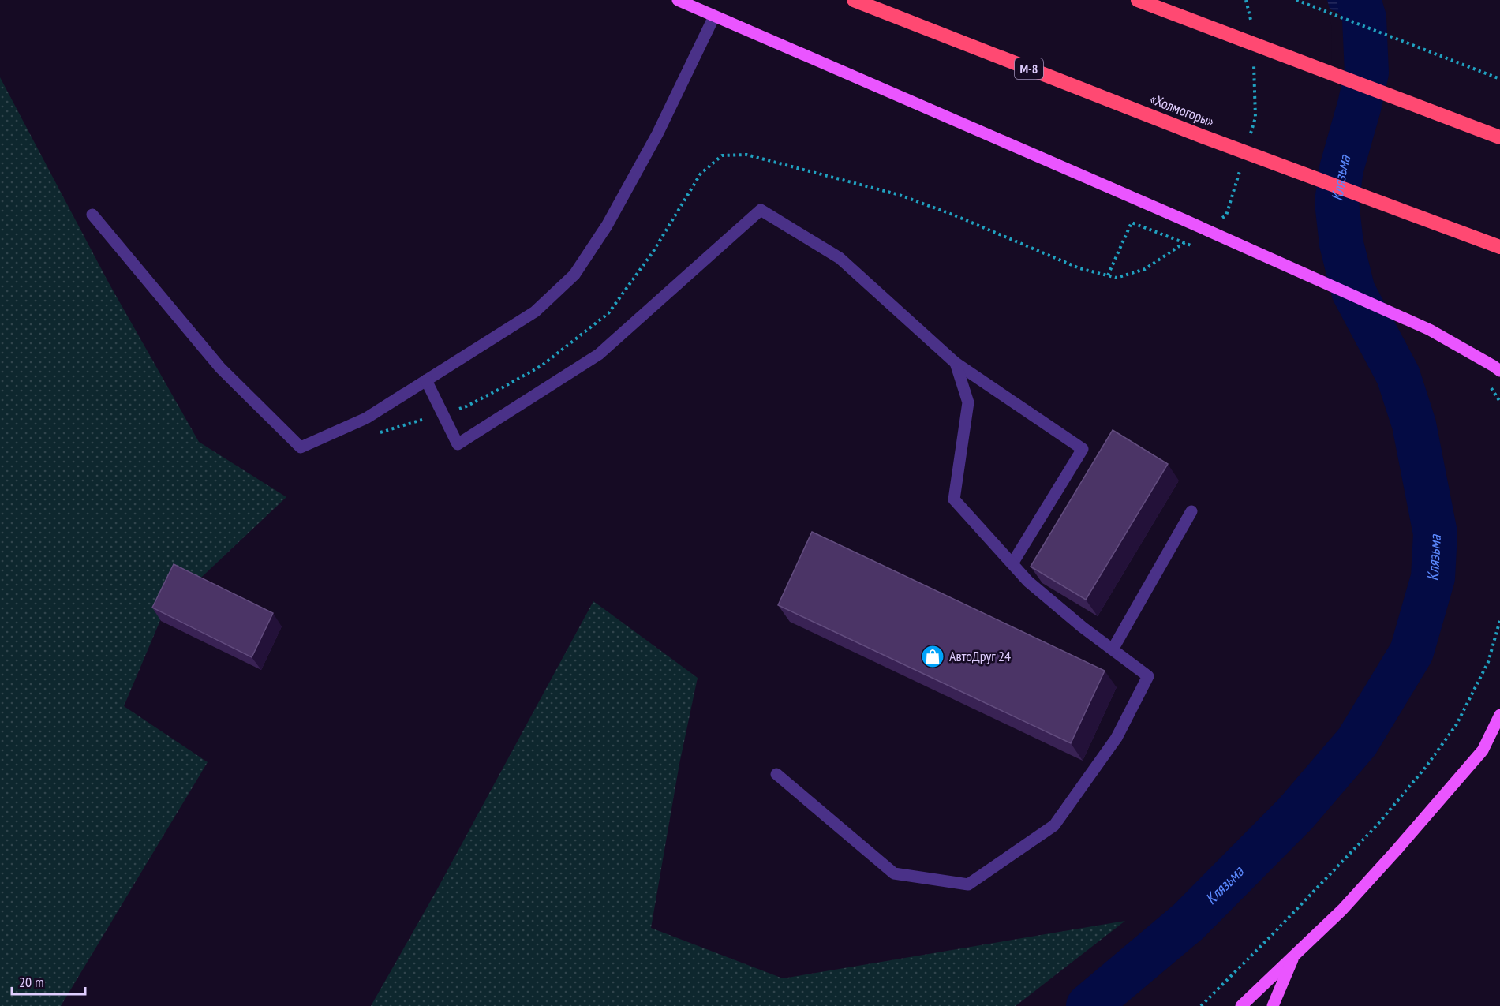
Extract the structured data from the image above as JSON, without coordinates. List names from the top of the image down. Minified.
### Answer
{"streets":{"highway":["М-8","«Холмогоры»"]},"water":["Клязьма"],"places":{"shop":["АвтоДруг 24"]},"scale_bar":"20 m"}
